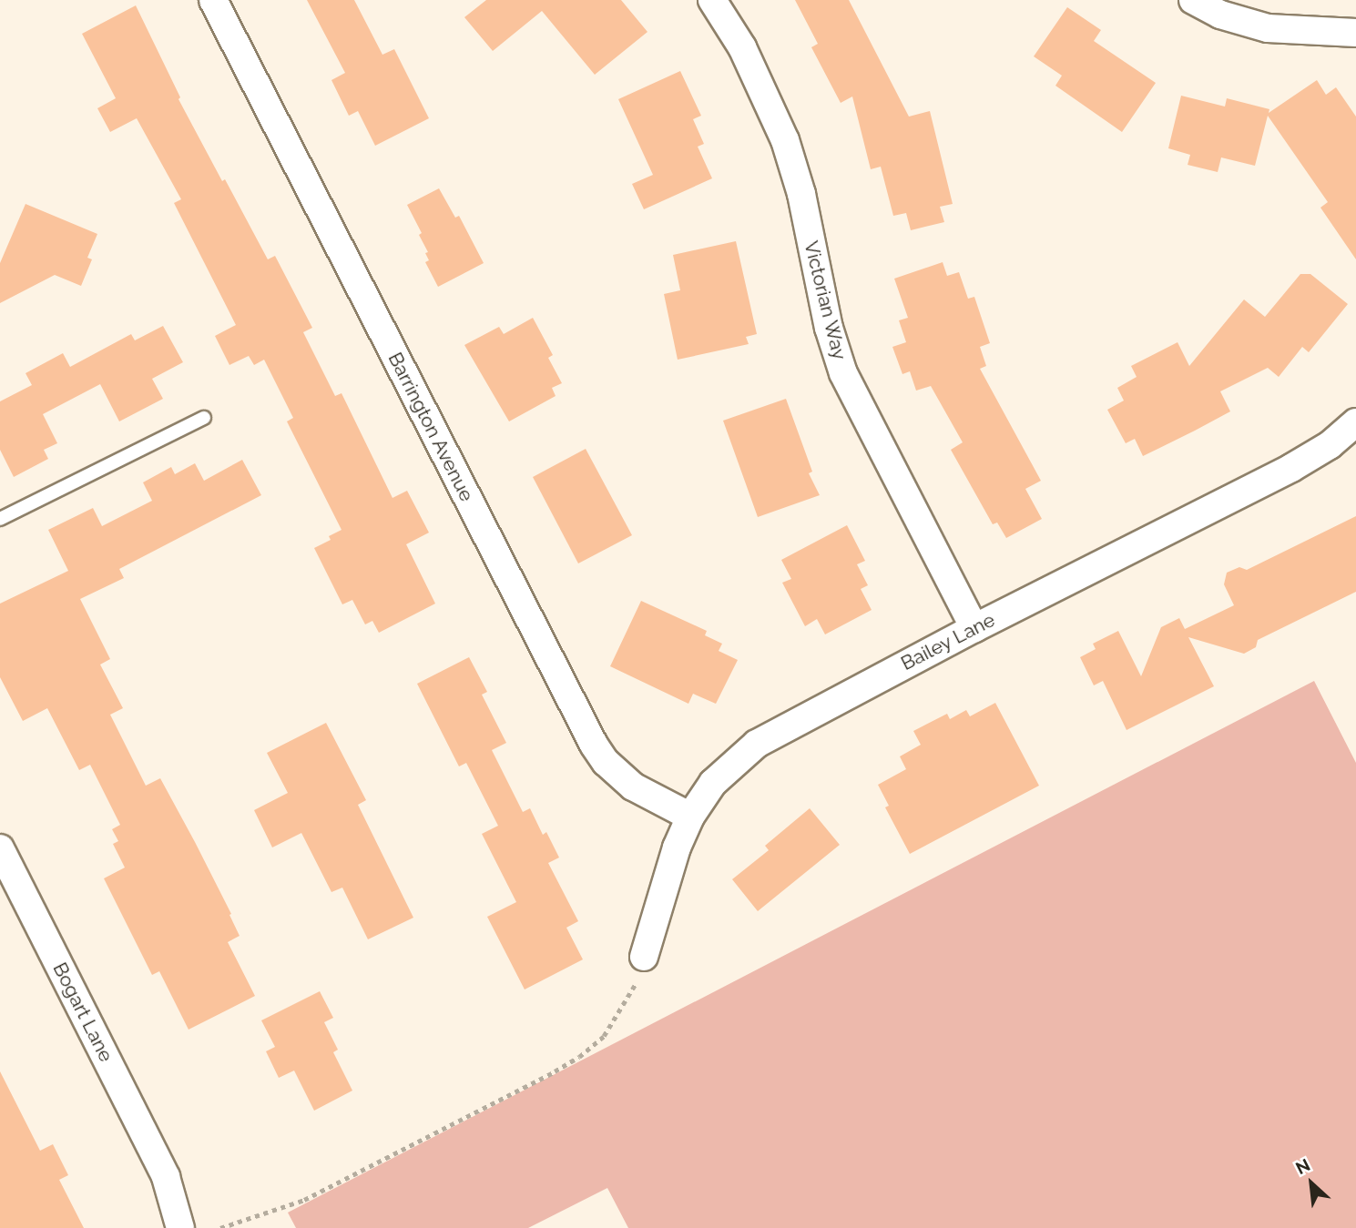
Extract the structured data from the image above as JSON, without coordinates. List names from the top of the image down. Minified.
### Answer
{"streets":{"street":["Victorian Way","Barrington Avenue","Bailey Lane","Bogart Lane"]},"crossings":[["Victorian Way","Bailey Lane"],["Barrington Avenue","Bailey Lane"]],"north":"top left"}
